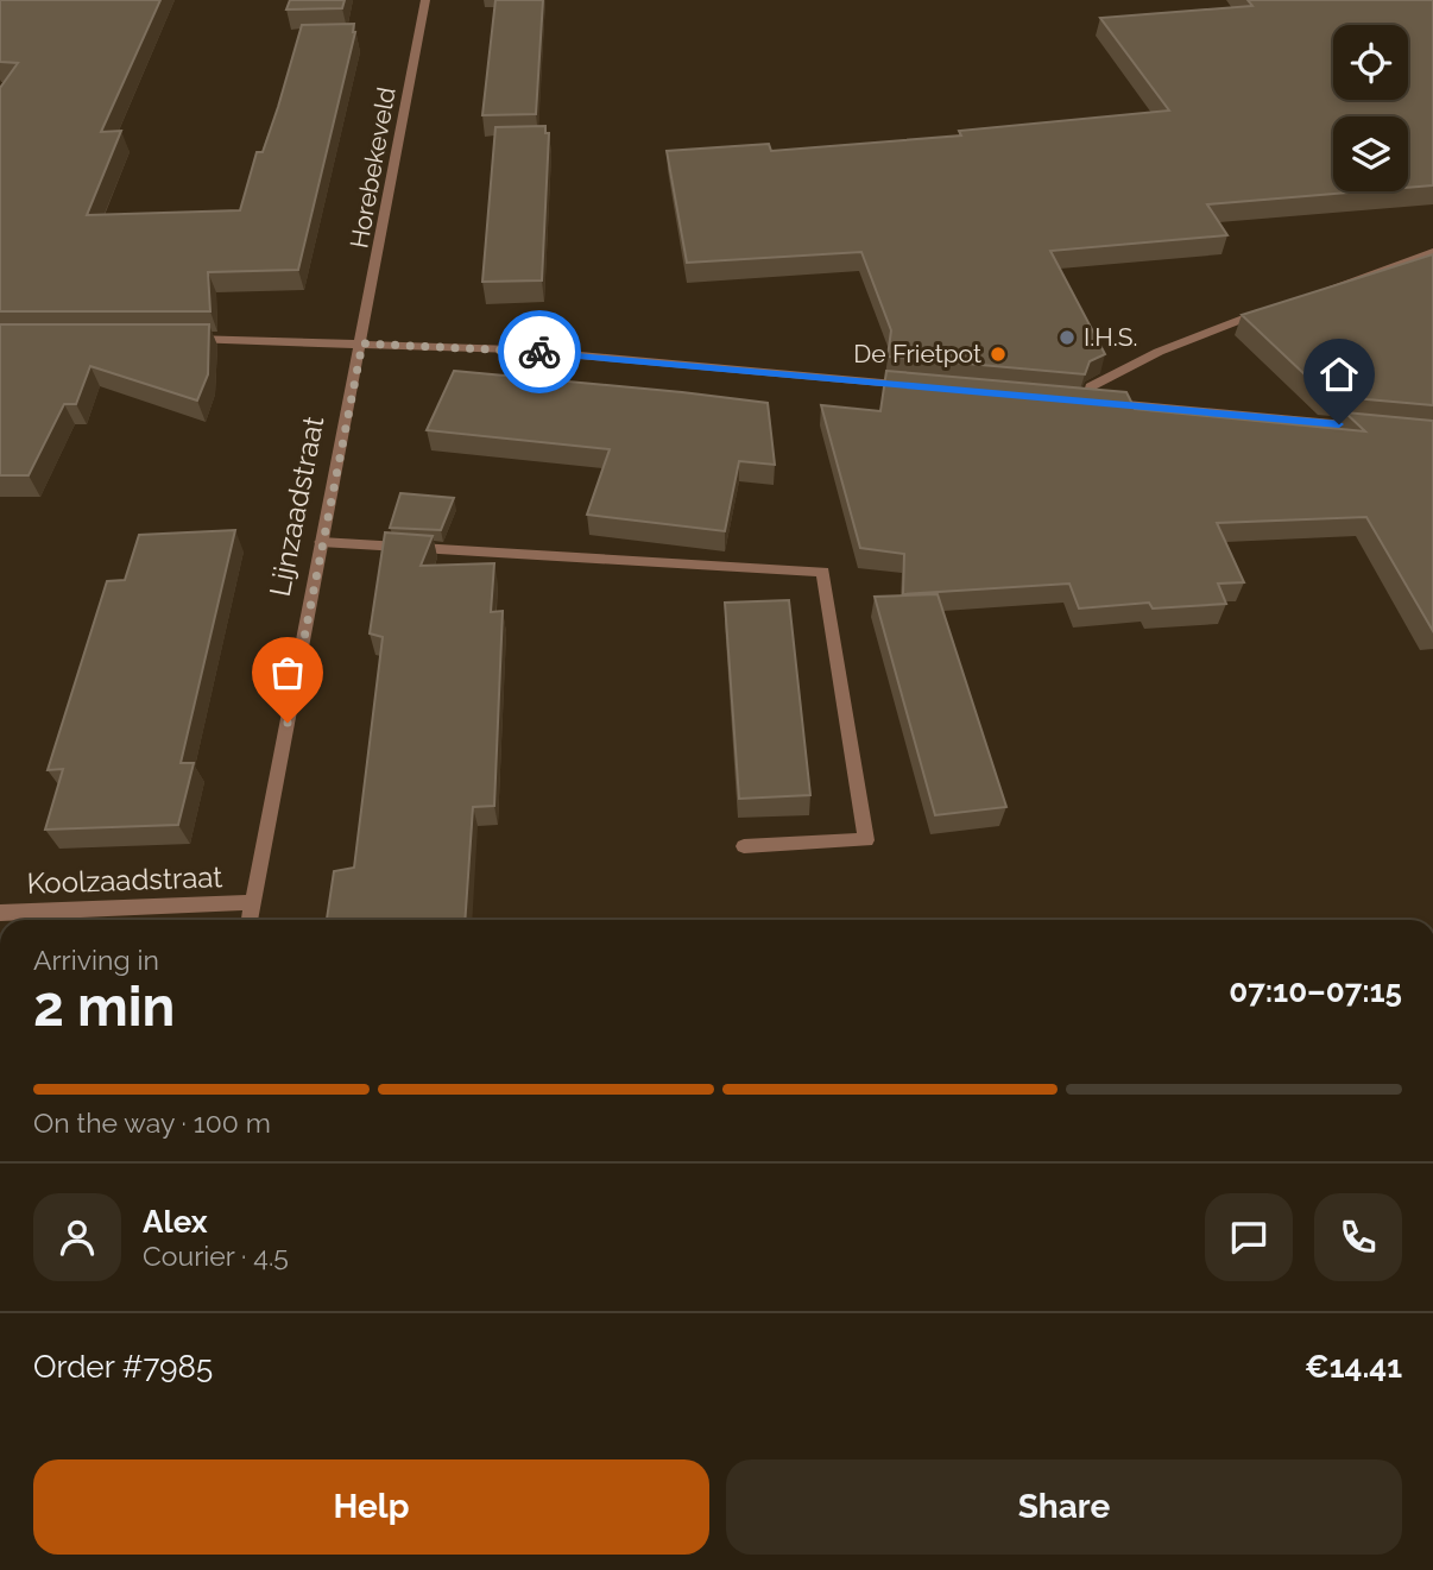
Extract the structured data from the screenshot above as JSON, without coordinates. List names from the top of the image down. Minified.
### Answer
{"streets":{"street":["Horebekeveld","Lijnzaadstraat","Koolzaadstraat"]},"crossings":[["Horebekeveld","Lijnzaadstraat"],["Lijnzaadstraat","Koolzaadstraat"]],"places":["I.H.S.","De Frietpot"],"page":{"heading":["2 min","Arriving in","07:10–07:15"],"panel":["Alex","Courier · 4.5","Order #7985","€14.41"],"bar":"On the way · 100 m","buttons":["Help","Share"]}}
